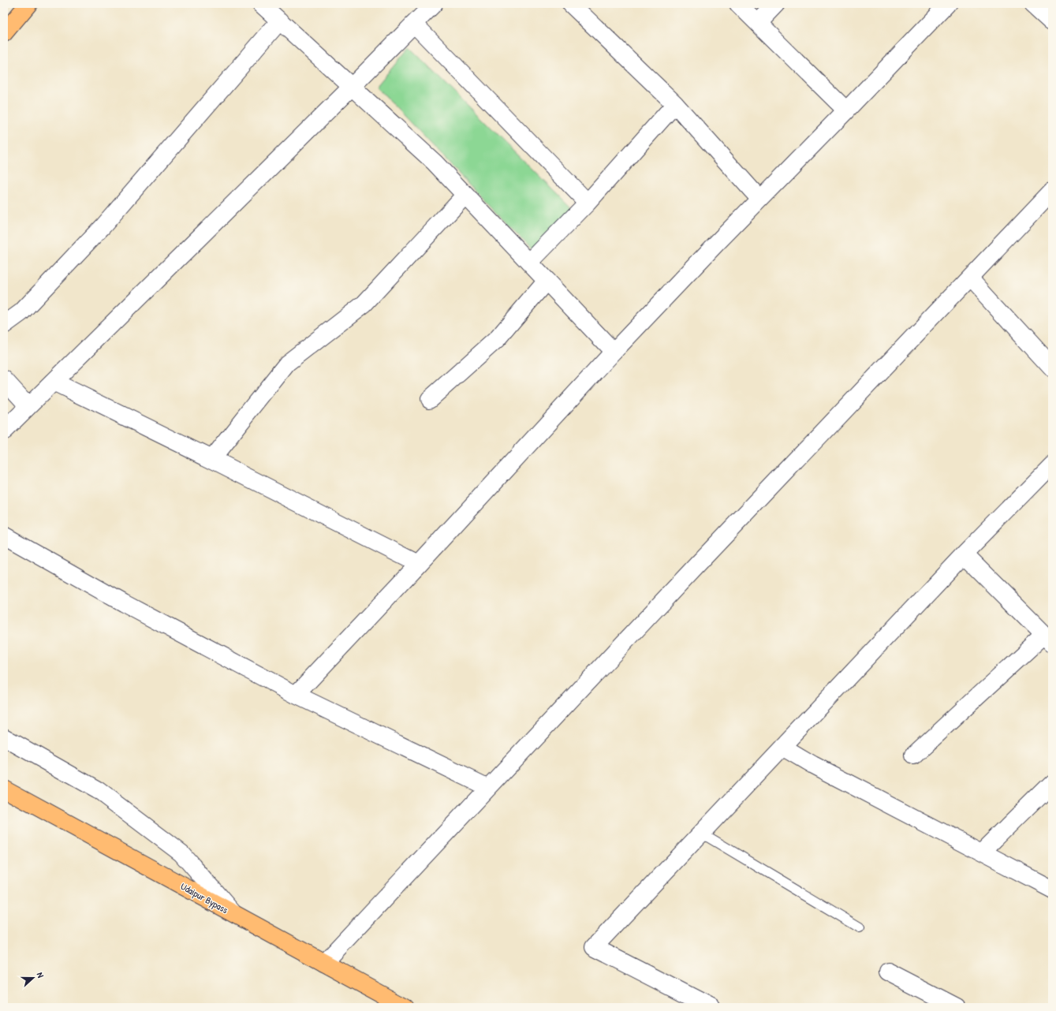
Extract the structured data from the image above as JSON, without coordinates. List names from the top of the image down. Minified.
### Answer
{"streets":{"main road":["Udaipur Bypass"]},"north":"right"}
